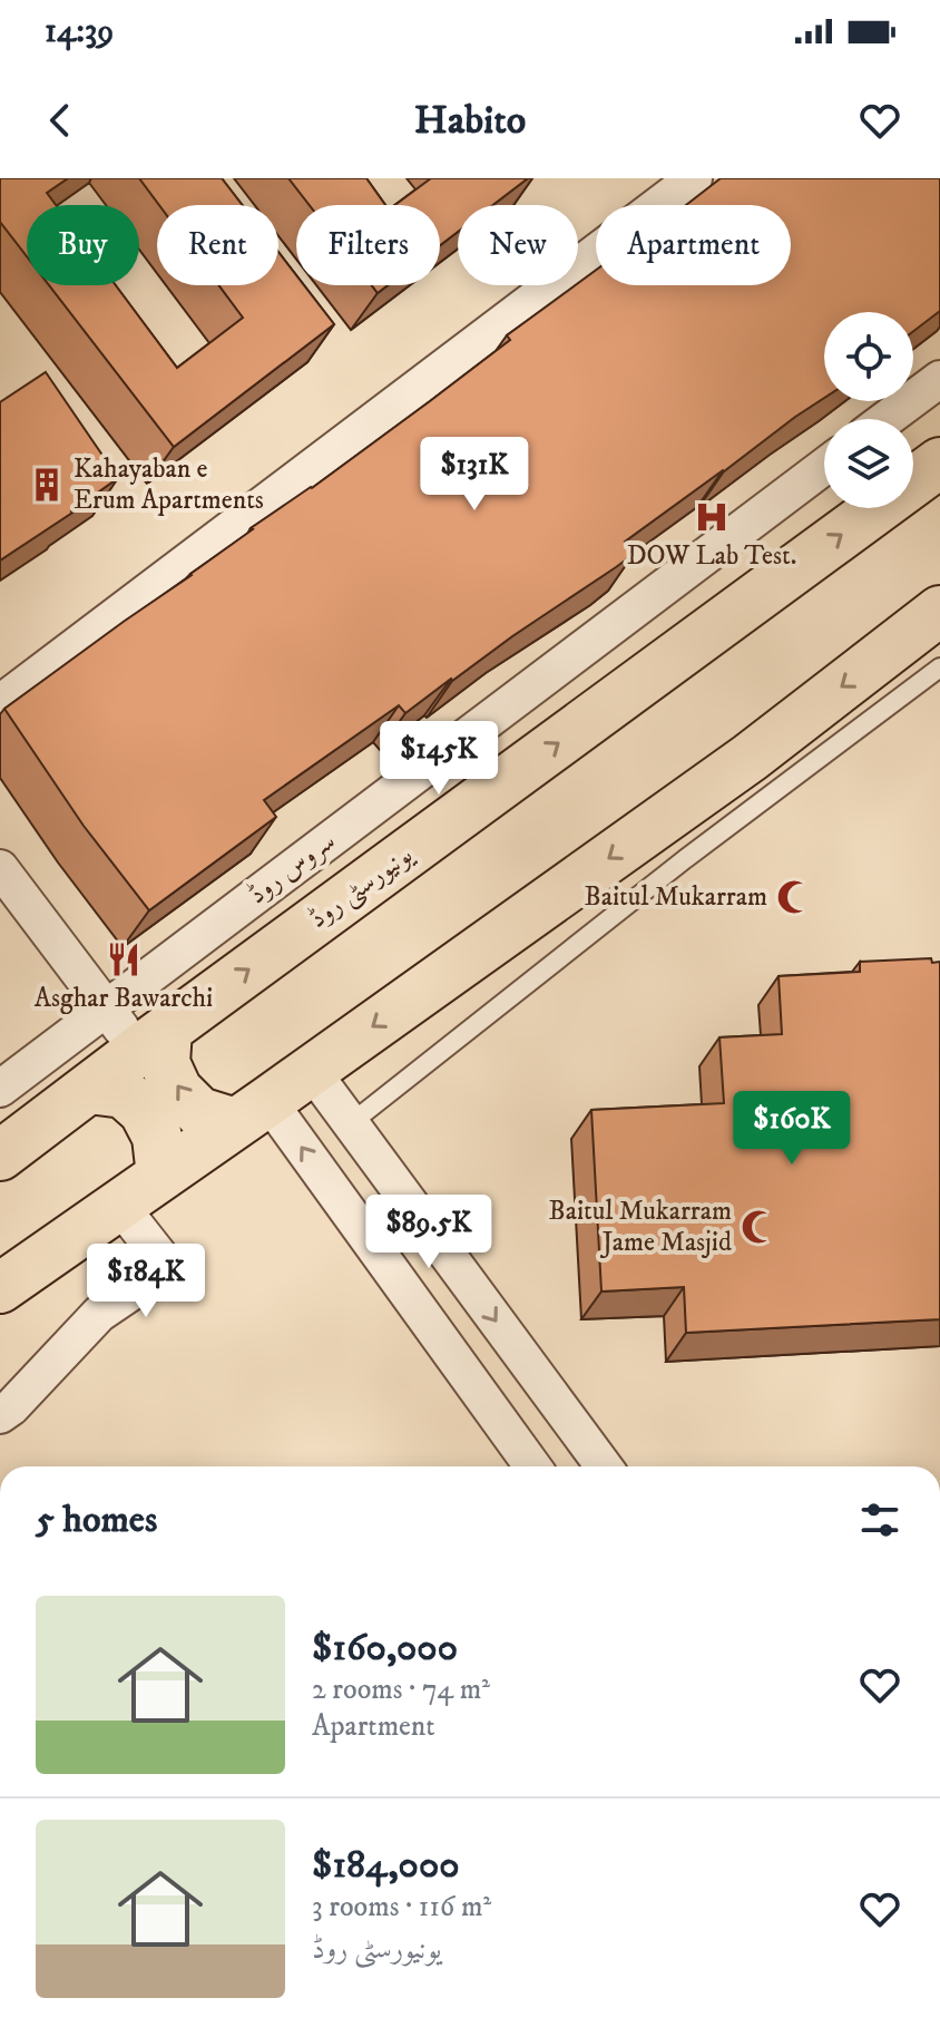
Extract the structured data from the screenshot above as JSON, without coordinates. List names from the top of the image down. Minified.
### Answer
{"streets":{"main road":["یونیورسٹی روڈ"],"street":["سروس روڈ"]},"places":{"building":["Kahayaban e Erum Apartments"],"hospital":["DOW Lab Test."],"mosque":["Baitul Mukarram","Baitul Mukarram Jame Masjid"],"restaurant":["Asghar Bawarchi"]},"page":{"status":"14:39","header":"Habito","chip":["Buy","Rent","Filters","New","Apartment"],"price":["$131K","$145K","$160K","$89.5K","$184K"],"heading":"5 homes","list":[{"name":"$160,000","note":"2 rooms · 74 m² · Apartment"},{"name":"$184,000","note":"3 rooms · 116 m² · یونیورسٹی روڈ"}]}}
